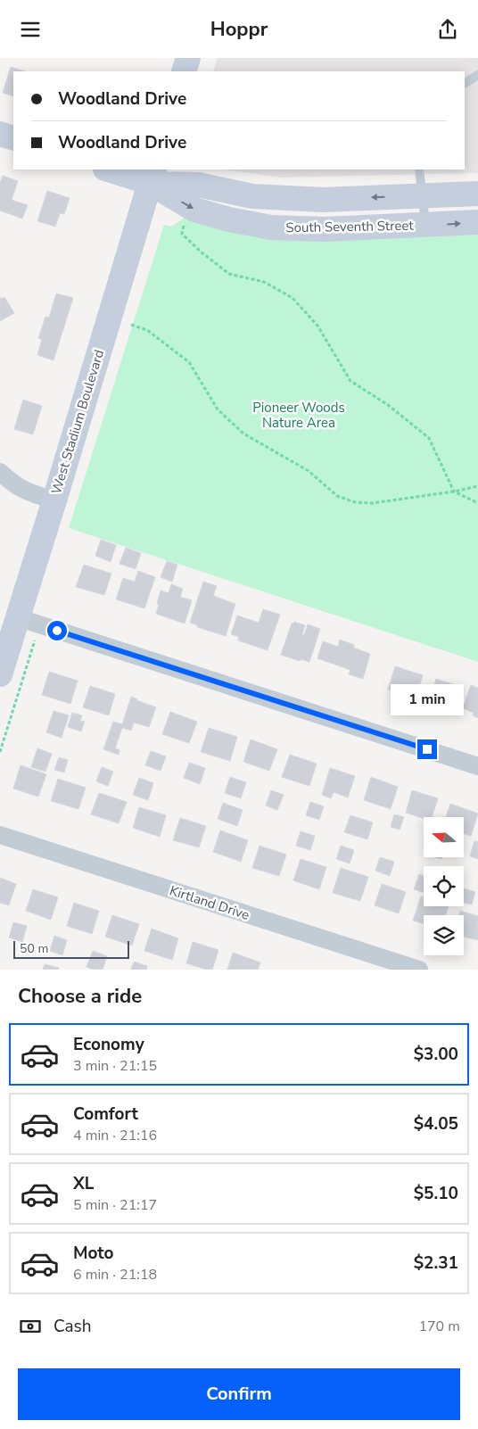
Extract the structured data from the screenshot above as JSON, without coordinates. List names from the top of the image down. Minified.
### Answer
{"streets":{"street":["South Seventh Street","West Stadium Boulevard","Kirtland Drive"]},"crossings":[["South Seventh Street","West Stadium Boulevard"]],"parks":["Pioneer Woods Nature Area"],"scale_bar":"50 m","north":"left","page":{"header":"Hoppr","banner":["Woodland Drive","Woodland Drive"],"bubble":"1 min","scale":"50 m","heading":"Choose a ride","list":[{"name":"Economy","note":"3 min · 21:15","value":"$3.00"},{"name":"Comfort","note":"4 min · 21:16","value":"$4.05"},{"name":"XL","note":"5 min · 21:17","value":"$5.10"},{"name":"Moto","note":"6 min · 21:18","value":"$2.31"}],"pay":["Cash","170 m"],"buttons":"Confirm"}}
